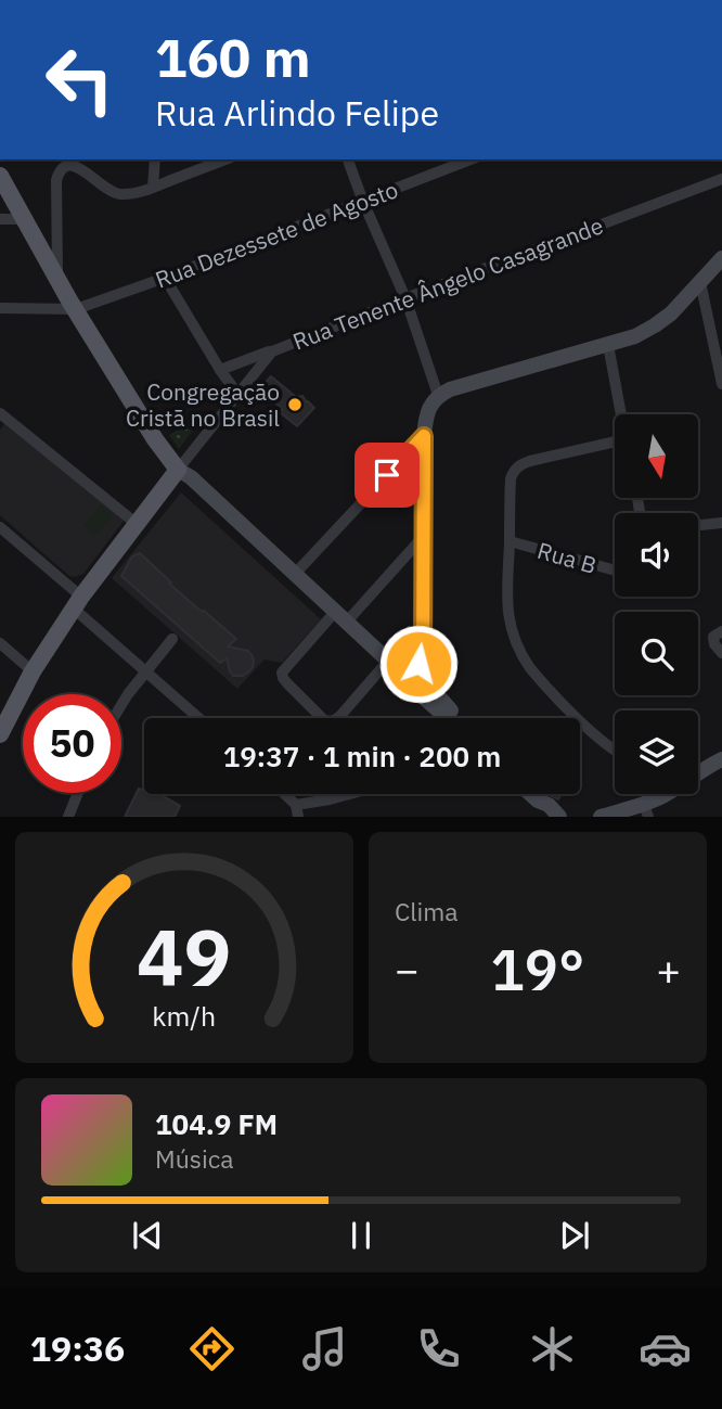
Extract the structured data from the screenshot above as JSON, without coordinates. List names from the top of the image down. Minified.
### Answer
{"streets":{"street":["Rua Dezessete de Agosto","Rua Tenente Ângelo Casagrande","Rua B"]},"places":["Congregação Cristã no Brasil"],"north":"bottom","page":{"turn":["160 m","Rua Arlindo Felipe"],"limit":"50","trip":"19:37 · 1 min · 200 m","tile":"Clima","heat":["−","19°","+"],"song":["104.9 FM","Música"],"tabs":"19:36","gauge":["49","km/h"]}}
